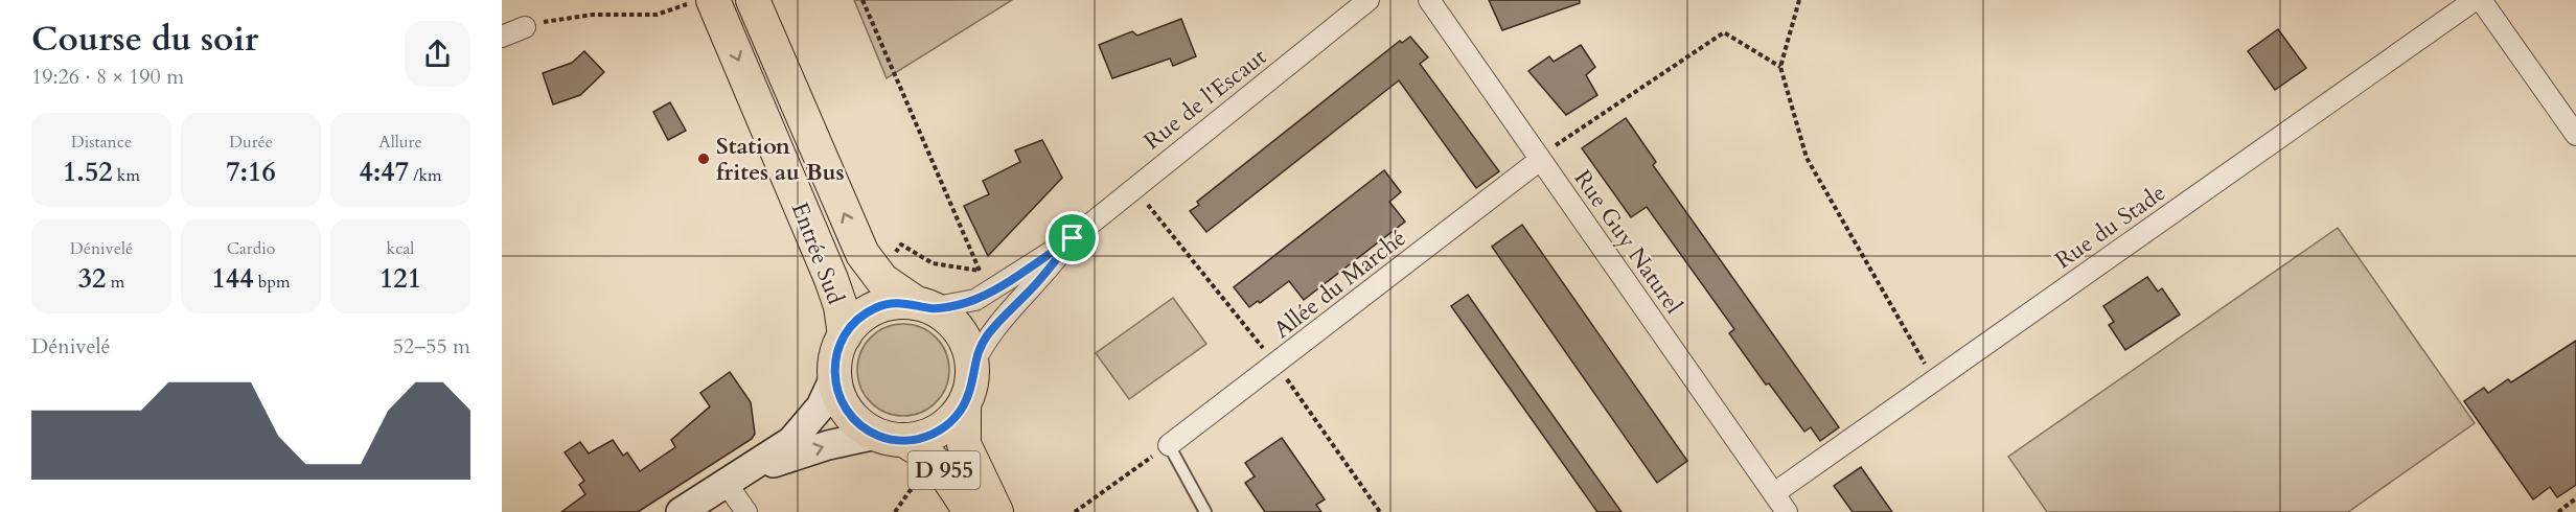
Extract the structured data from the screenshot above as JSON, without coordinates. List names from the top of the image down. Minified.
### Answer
{"streets":{"main road":["Entrée Sud","D 955"],"street":["Rue de l'Escaut","Rue du Stade","Rue Guy Naturel","Allée du Marché"]},"crossings":[["Rue de l'Escaut","Entrée Sud"],["Rue de l'Escaut","D 955"],["Rue du Stade","Rue Guy Naturel"],["Rue Guy Naturel","Allée du Marché"],["Entrée Sud","D 955"]],"places":["Station frites au Bus"],"page":{"heading":["Course du soir","19:26 · 8 × 190 m"],"stats":[["Distance","1.52 km"],["Durée","7:16"],["Allure","4:47 /km"],["Dénivelé","32 m"],["Cardio","144 bpm"],["kcal","121"]],"chart":["Dénivelé","52–55 m"]}}
